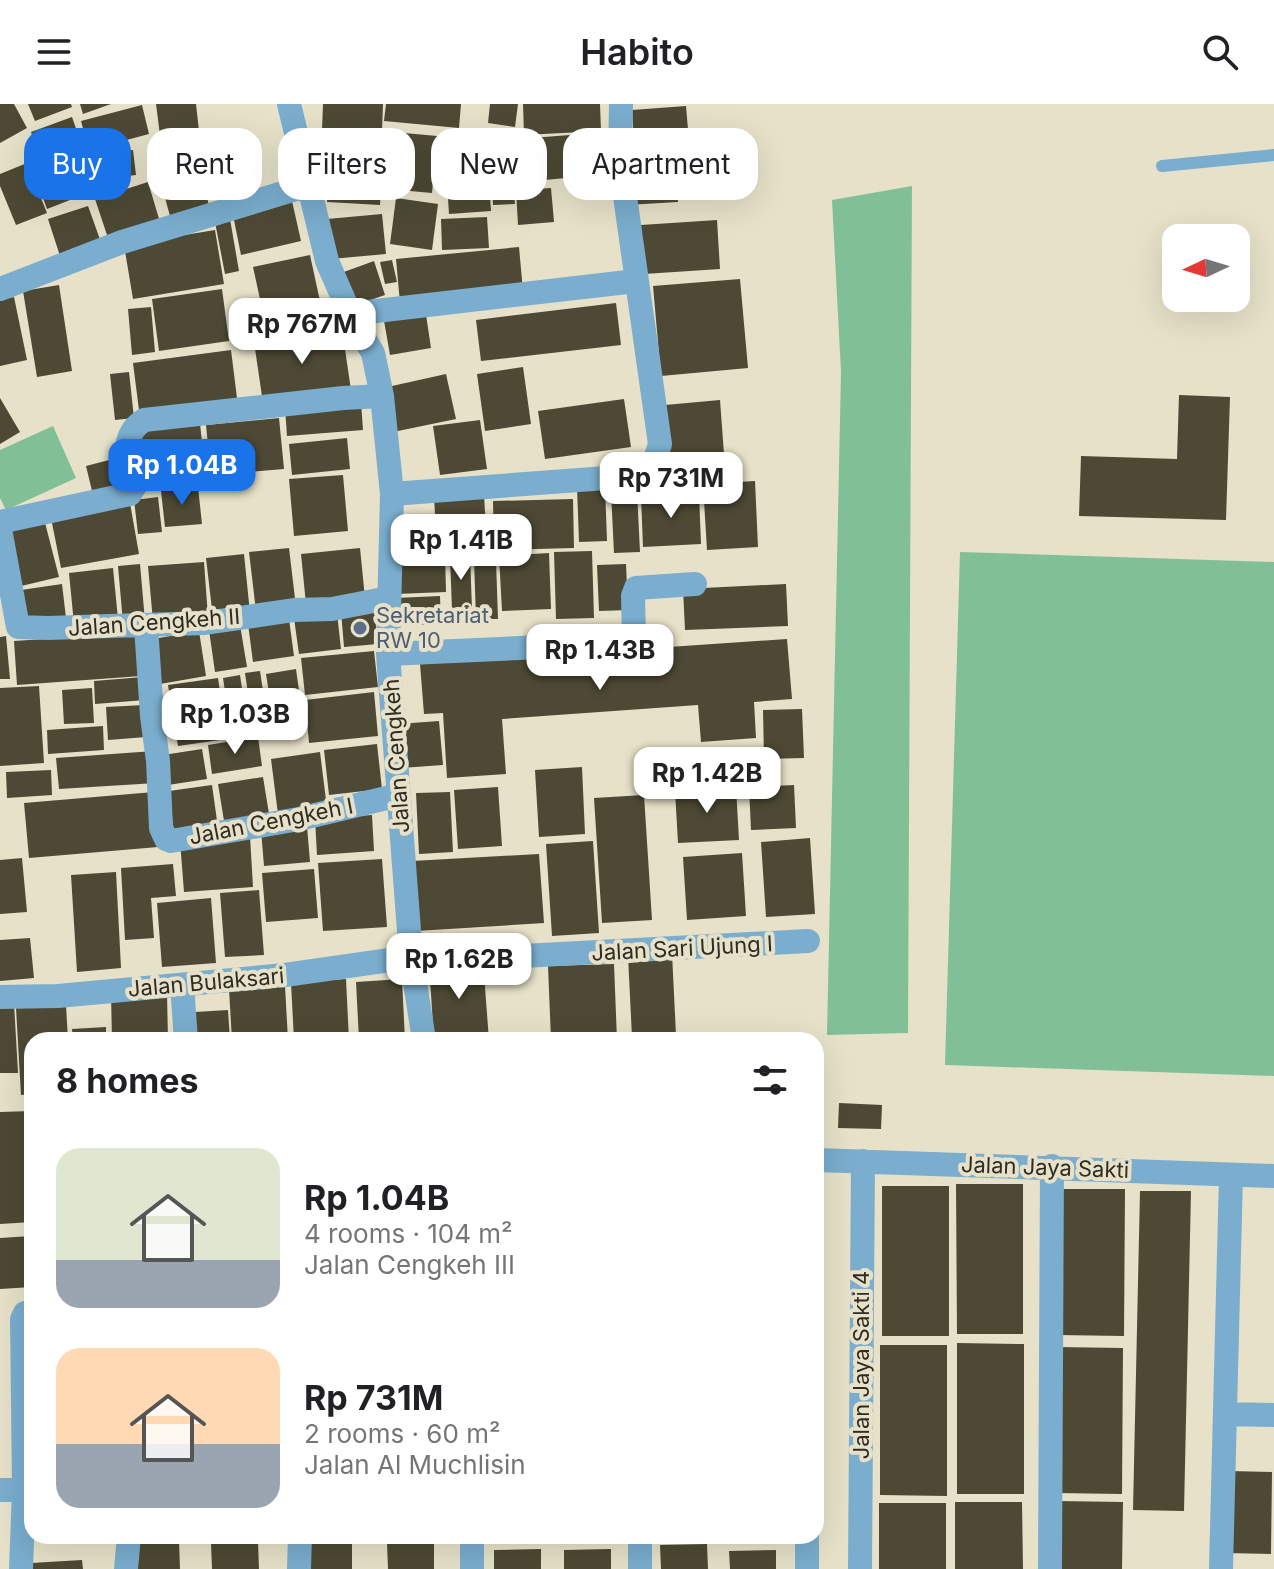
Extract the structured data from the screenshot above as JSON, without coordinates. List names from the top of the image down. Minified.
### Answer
{"streets":{"street":["Jalan Cengkeh II","Jalan Cengkeh","Jalan Cengkeh I","Jalan Sari Ujung I","Jalan Bulaksari","Jalan Jaya Sakti","Jalan Jaya Sakti 4"]},"crossings":[["Jalan Cengkeh II","Jalan Cengkeh"],["Jalan Cengkeh II","Jalan Cengkeh I"],["Jalan Cengkeh","Jalan Cengkeh I"],["Jalan Cengkeh","Jalan Sari Ujung I"],["Jalan Cengkeh","Jalan Bulaksari"],["Jalan Sari Ujung I","Jalan Bulaksari"],["Jalan Jaya Sakti","Jalan Jaya Sakti 4"]],"places":["Sekretariat RW 10"],"north":"left","page":{"header":"Habito","chip":["Buy","Rent","Filters","New","Apartment"],"price":["Rp 767M","Rp 1.04B","Rp 731M","Rp 1.41B","Rp 1.43B","Rp 1.03B","Rp 1.42B","Rp 1.62B"],"heading":"8 homes","list":[{"name":"Rp 1.04B","note":"4 rooms · 104 m² · Jalan Cengkeh III"},{"name":"Rp 731M","note":"2 rooms · 60 m² · Jalan Al Muchlisin"}]}}
